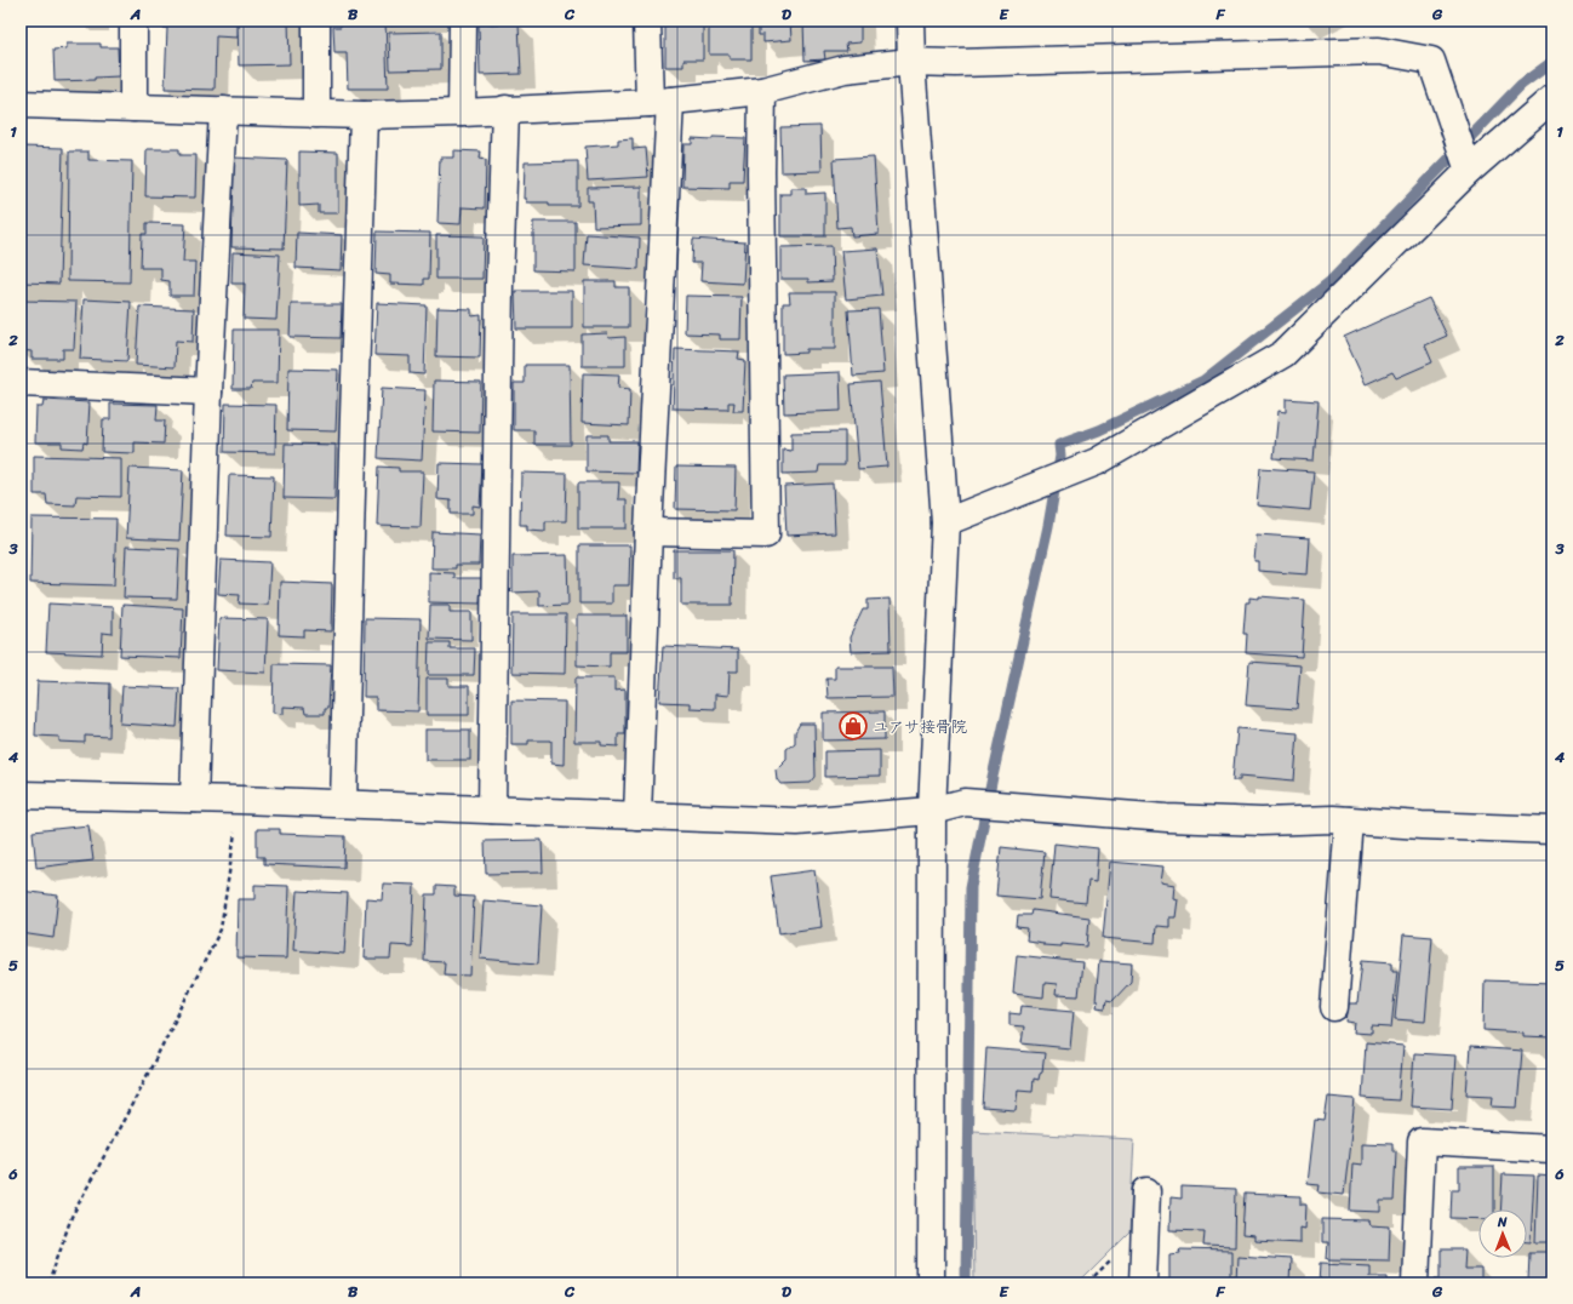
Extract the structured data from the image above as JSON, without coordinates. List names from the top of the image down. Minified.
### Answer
{"places":{"shop":["ユアサ接骨院"]},"north":"top","grid":{"columns":["A","B","C","D","E","F","G"],"rows":["1","2","3","4","5","6"]}}
